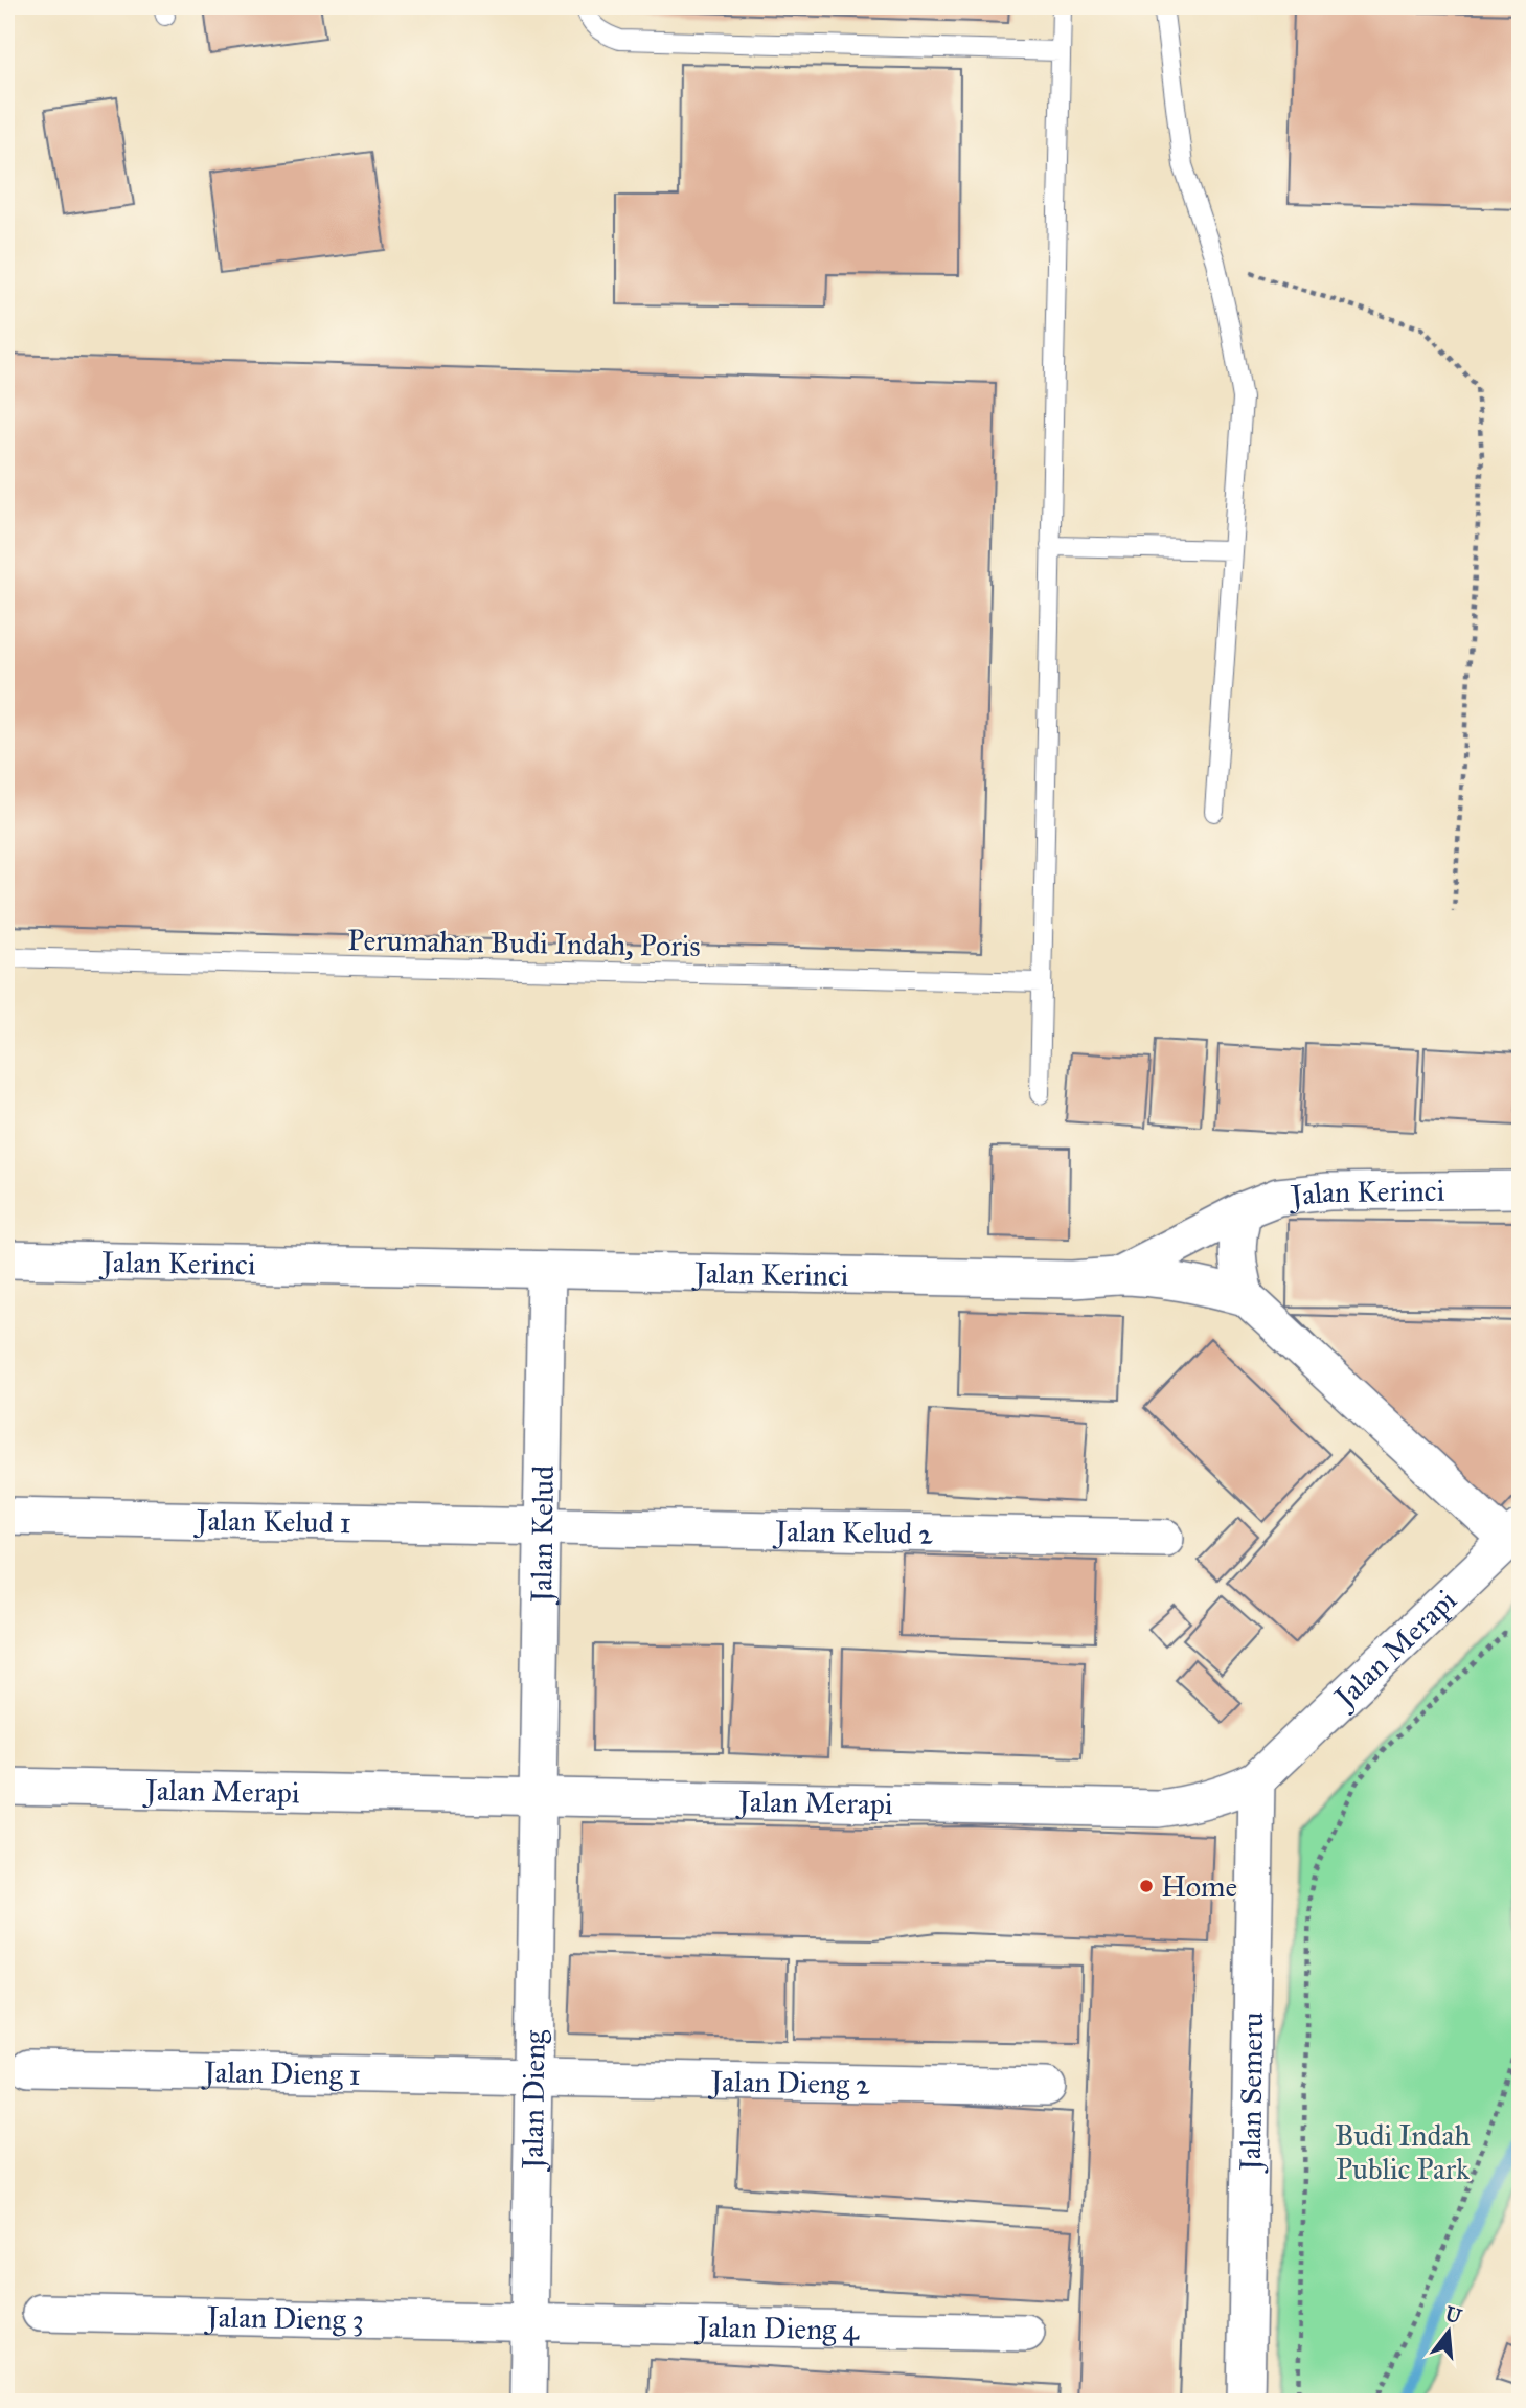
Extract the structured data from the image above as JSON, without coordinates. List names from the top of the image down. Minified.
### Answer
{"streets":{"street":["Jalan Kerinci","Jalan Kelud 1","Jalan Kelud 2","Jalan Kelud","Jalan Merapi","Jalan Dieng 1","Jalan Dieng 2","Jalan Semeru","Jalan Dieng","Jalan Dieng 3","Jalan Dieng 4"],"lane":["Perumahan Budi Indah, Poris"]},"crossings":[["Jalan Kerinci","Jalan Kelud"],["Jalan Kelud 1","Jalan Kelud 2"],["Jalan Kelud 1","Jalan Kelud"],["Jalan Kelud 2","Jalan Kelud"],["Jalan Kelud","Jalan Merapi"],["Jalan Kelud","Jalan Dieng"],["Jalan Merapi","Jalan Semeru"],["Jalan Merapi","Jalan Dieng"],["Jalan Dieng 1","Jalan Dieng 2"],["Jalan Dieng 1","Jalan Dieng"],["Jalan Dieng 2","Jalan Dieng"],["Jalan Dieng","Jalan Dieng 3"],["Jalan Dieng","Jalan Dieng 4"],["Jalan Dieng 3","Jalan Dieng 4"]],"parks":["Budi Indah Public Park"],"places":["Home"],"north":"top"}
